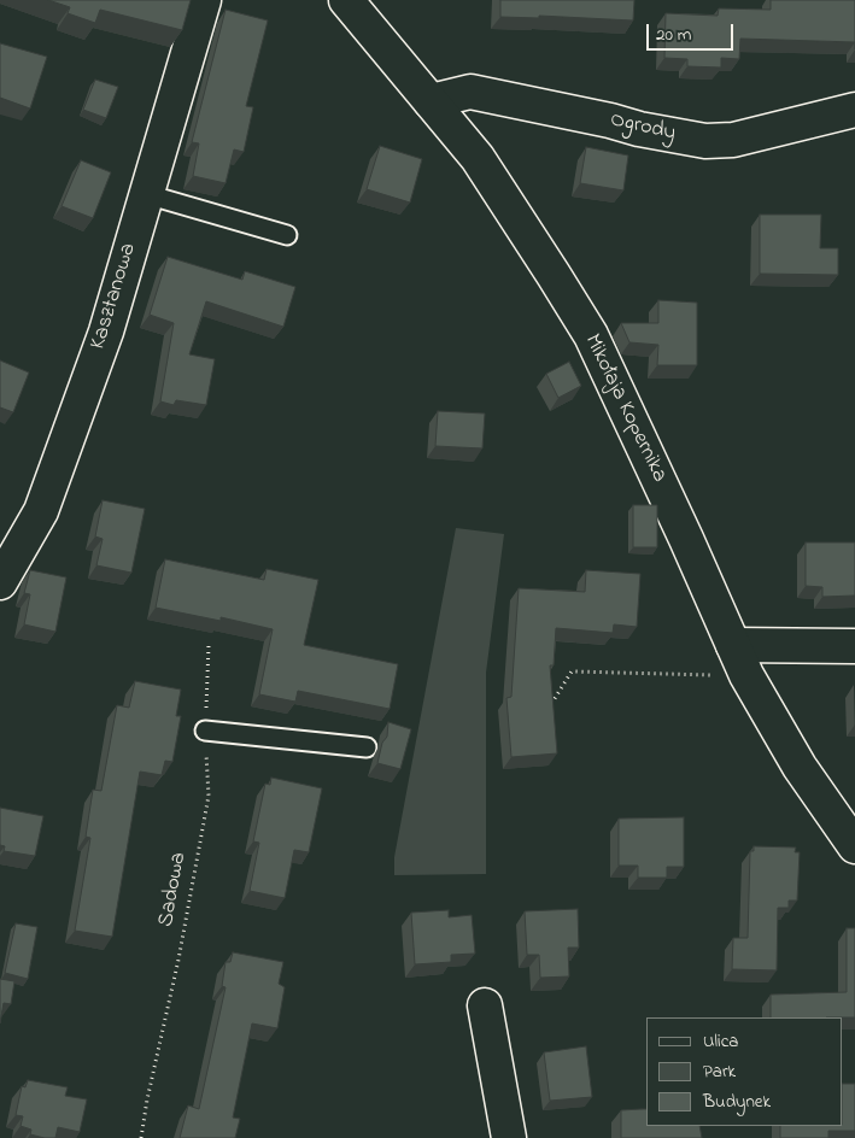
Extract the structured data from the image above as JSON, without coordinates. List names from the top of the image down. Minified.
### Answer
{"streets":{"street":["Ogrody","Kasztanowa","Mikołaja Kopernika"],"path":["Sadowa"]},"crossings":[["Ogrody","Mikołaja Kopernika"]],"legend":["Ulica","Park","Budynek"],"scale_bar":"20 m"}
